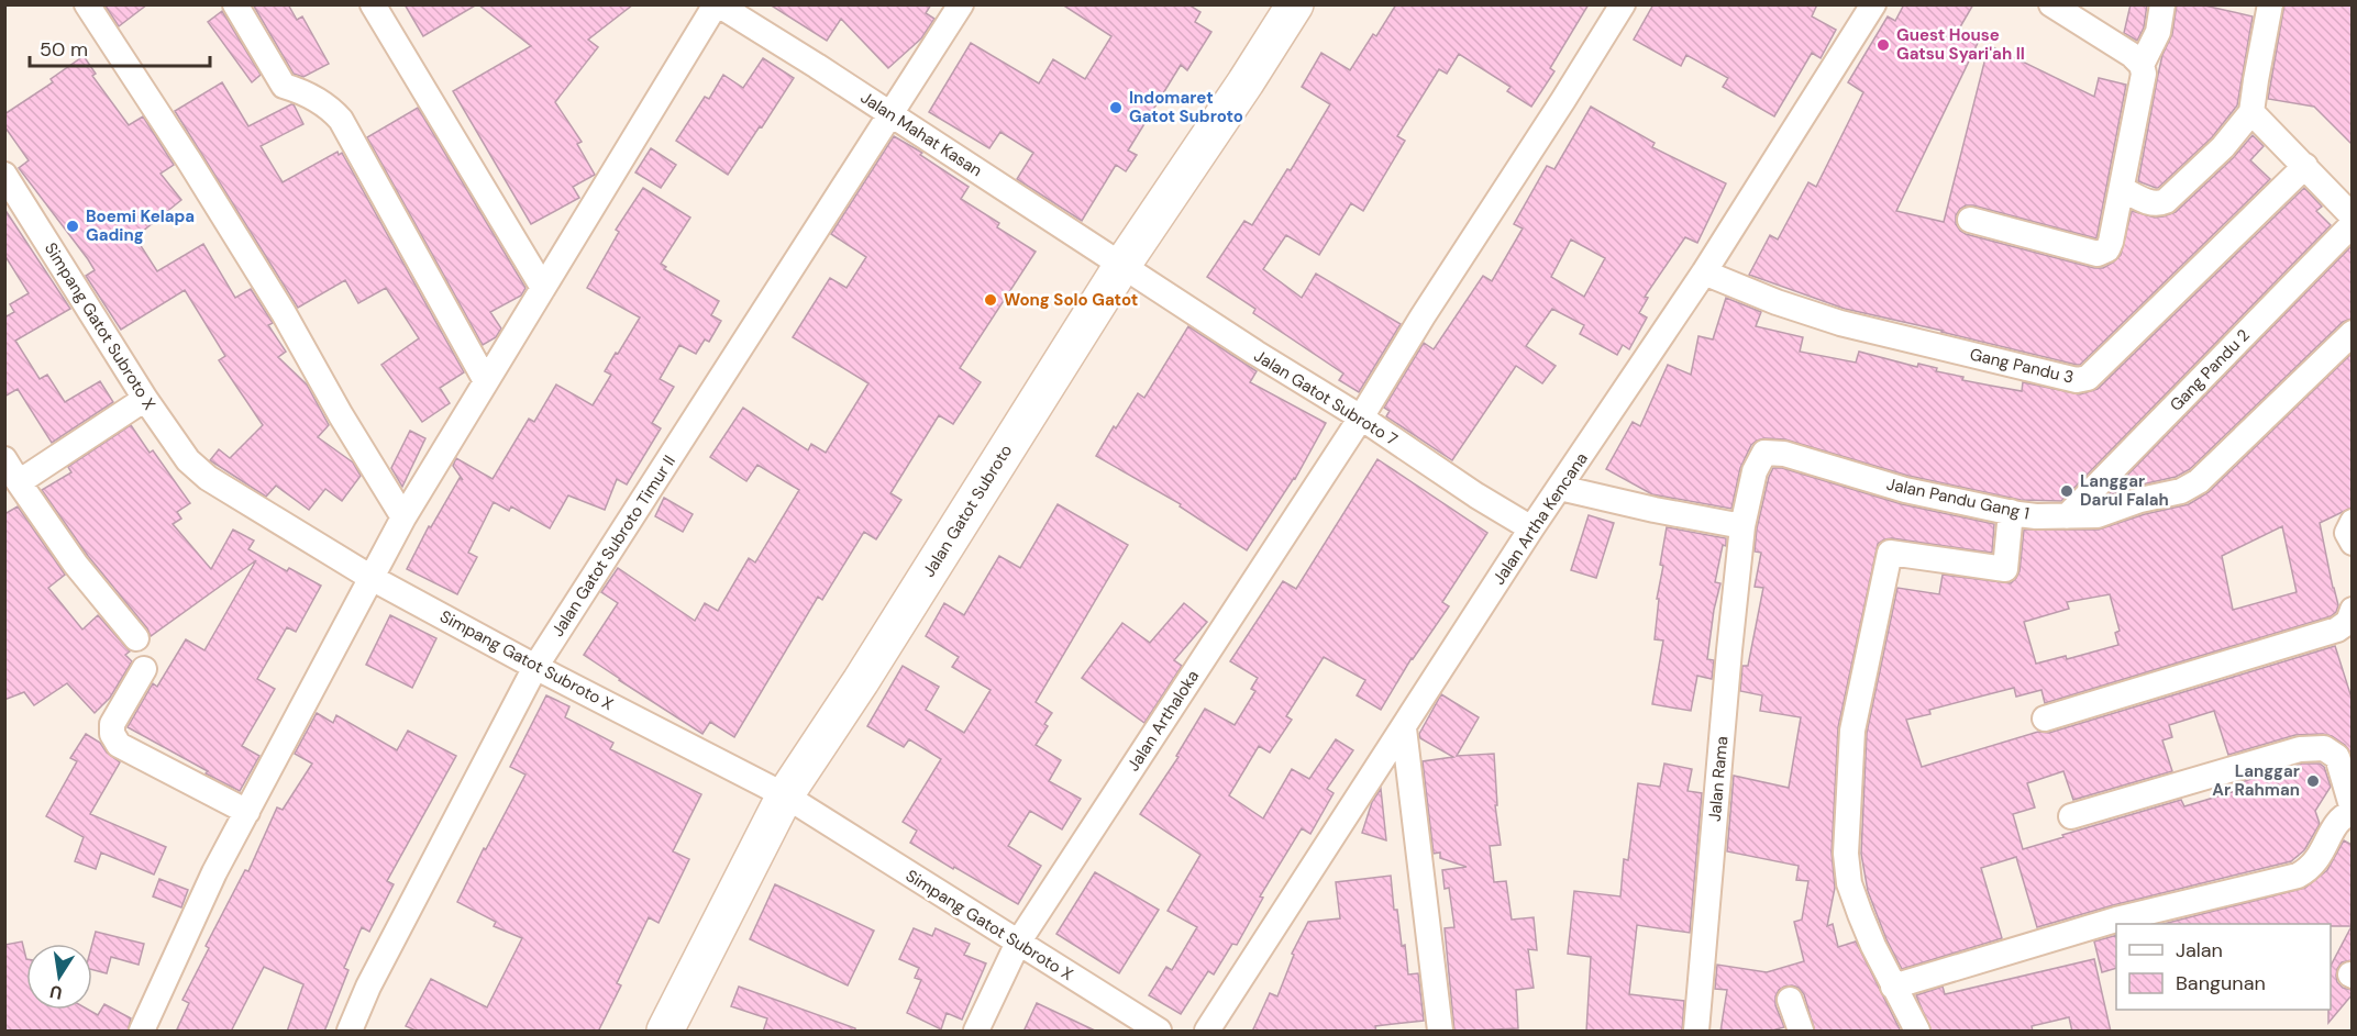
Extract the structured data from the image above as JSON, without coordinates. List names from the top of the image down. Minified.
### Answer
{"streets":{"main road":["Jalan Gatot Subroto"],"street":["Jalan Mahat Kasan","Simpang Gatot Subroto X","Gang Pandu 3","Gang Pandu 2","Jalan Gatot Subroto 7","Jalan Pandu Gang 1","Jalan Artha Kencana","Jalan Gatot Subroto Timur II","Jalan Arthaloka","Jalan Rama"]},"crossings":[["Jalan Mahat Kasan","Jalan Gatot Subroto 7"],["Jalan Mahat Kasan","Jalan Gatot Subroto"],["Jalan Mahat Kasan","Jalan Gatot Subroto Timur II"],["Simpang Gatot Subroto X","Jalan Gatot Subroto"],["Simpang Gatot Subroto X","Jalan Gatot Subroto Timur II"],["Simpang Gatot Subroto X","Jalan Arthaloka"],["Gang Pandu 3","Jalan Artha Kencana"],["Gang Pandu 2","Jalan Pandu Gang 1"],["Jalan Gatot Subroto 7","Jalan Gatot Subroto"],["Jalan Gatot Subroto 7","Jalan Artha Kencana"],["Jalan Gatot Subroto 7","Jalan Arthaloka"],["Jalan Pandu Gang 1","Jalan Rama"]],"places":["Guest House Gatsu Syari'ah II","Indomaret Gatot Subroto","Boemi Kelapa Gading","Wong Solo Gatot","Langgar Darul Falah","Langgar Ar Rahman"],"legend":["Jalan","Bangunan"],"scale_bar":"50 m","north":"bottom"}
